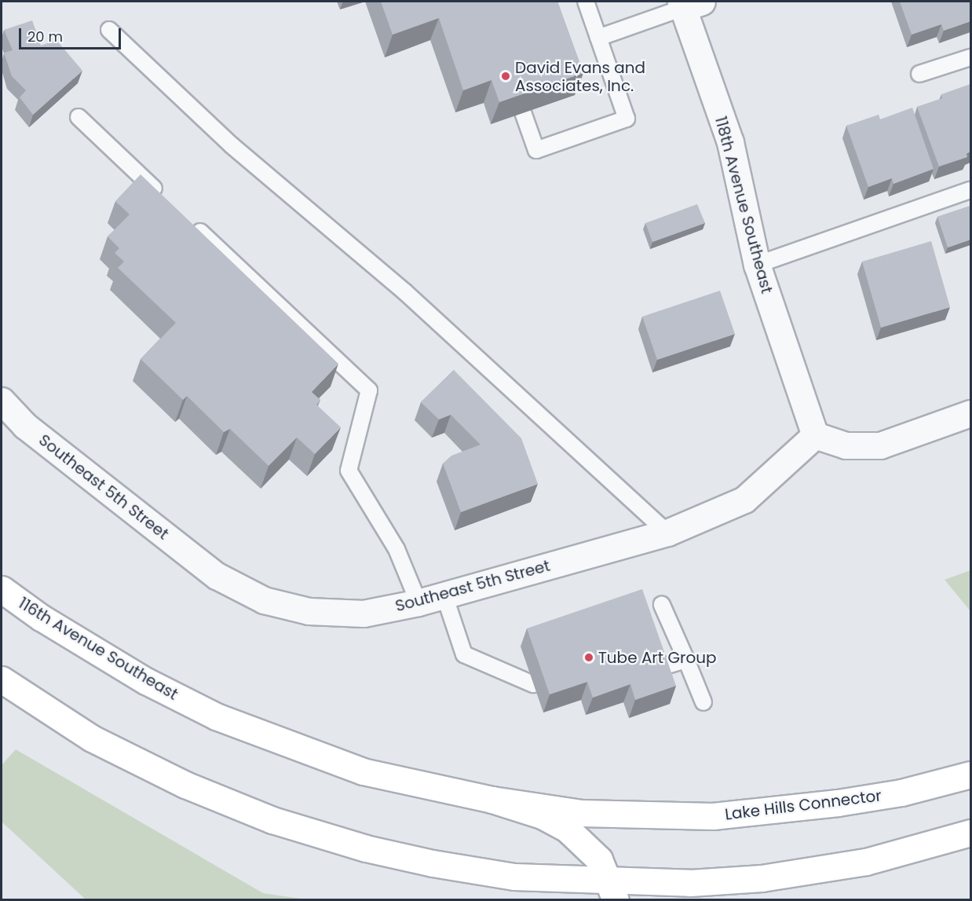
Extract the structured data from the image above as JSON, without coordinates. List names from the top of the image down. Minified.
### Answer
{"streets":{"main road":["116th Avenue Southeast","Lake Hills Connector"],"street":["118th Avenue Southeast","Southeast 5th Street"]},"crossings":[["118th Avenue Southeast","Southeast 5th Street"],["116th Avenue Southeast","Lake Hills Connector"]],"places":["David Evans and Associates, Inc.","Tube Art Group"],"scale_bar":"20 m"}
